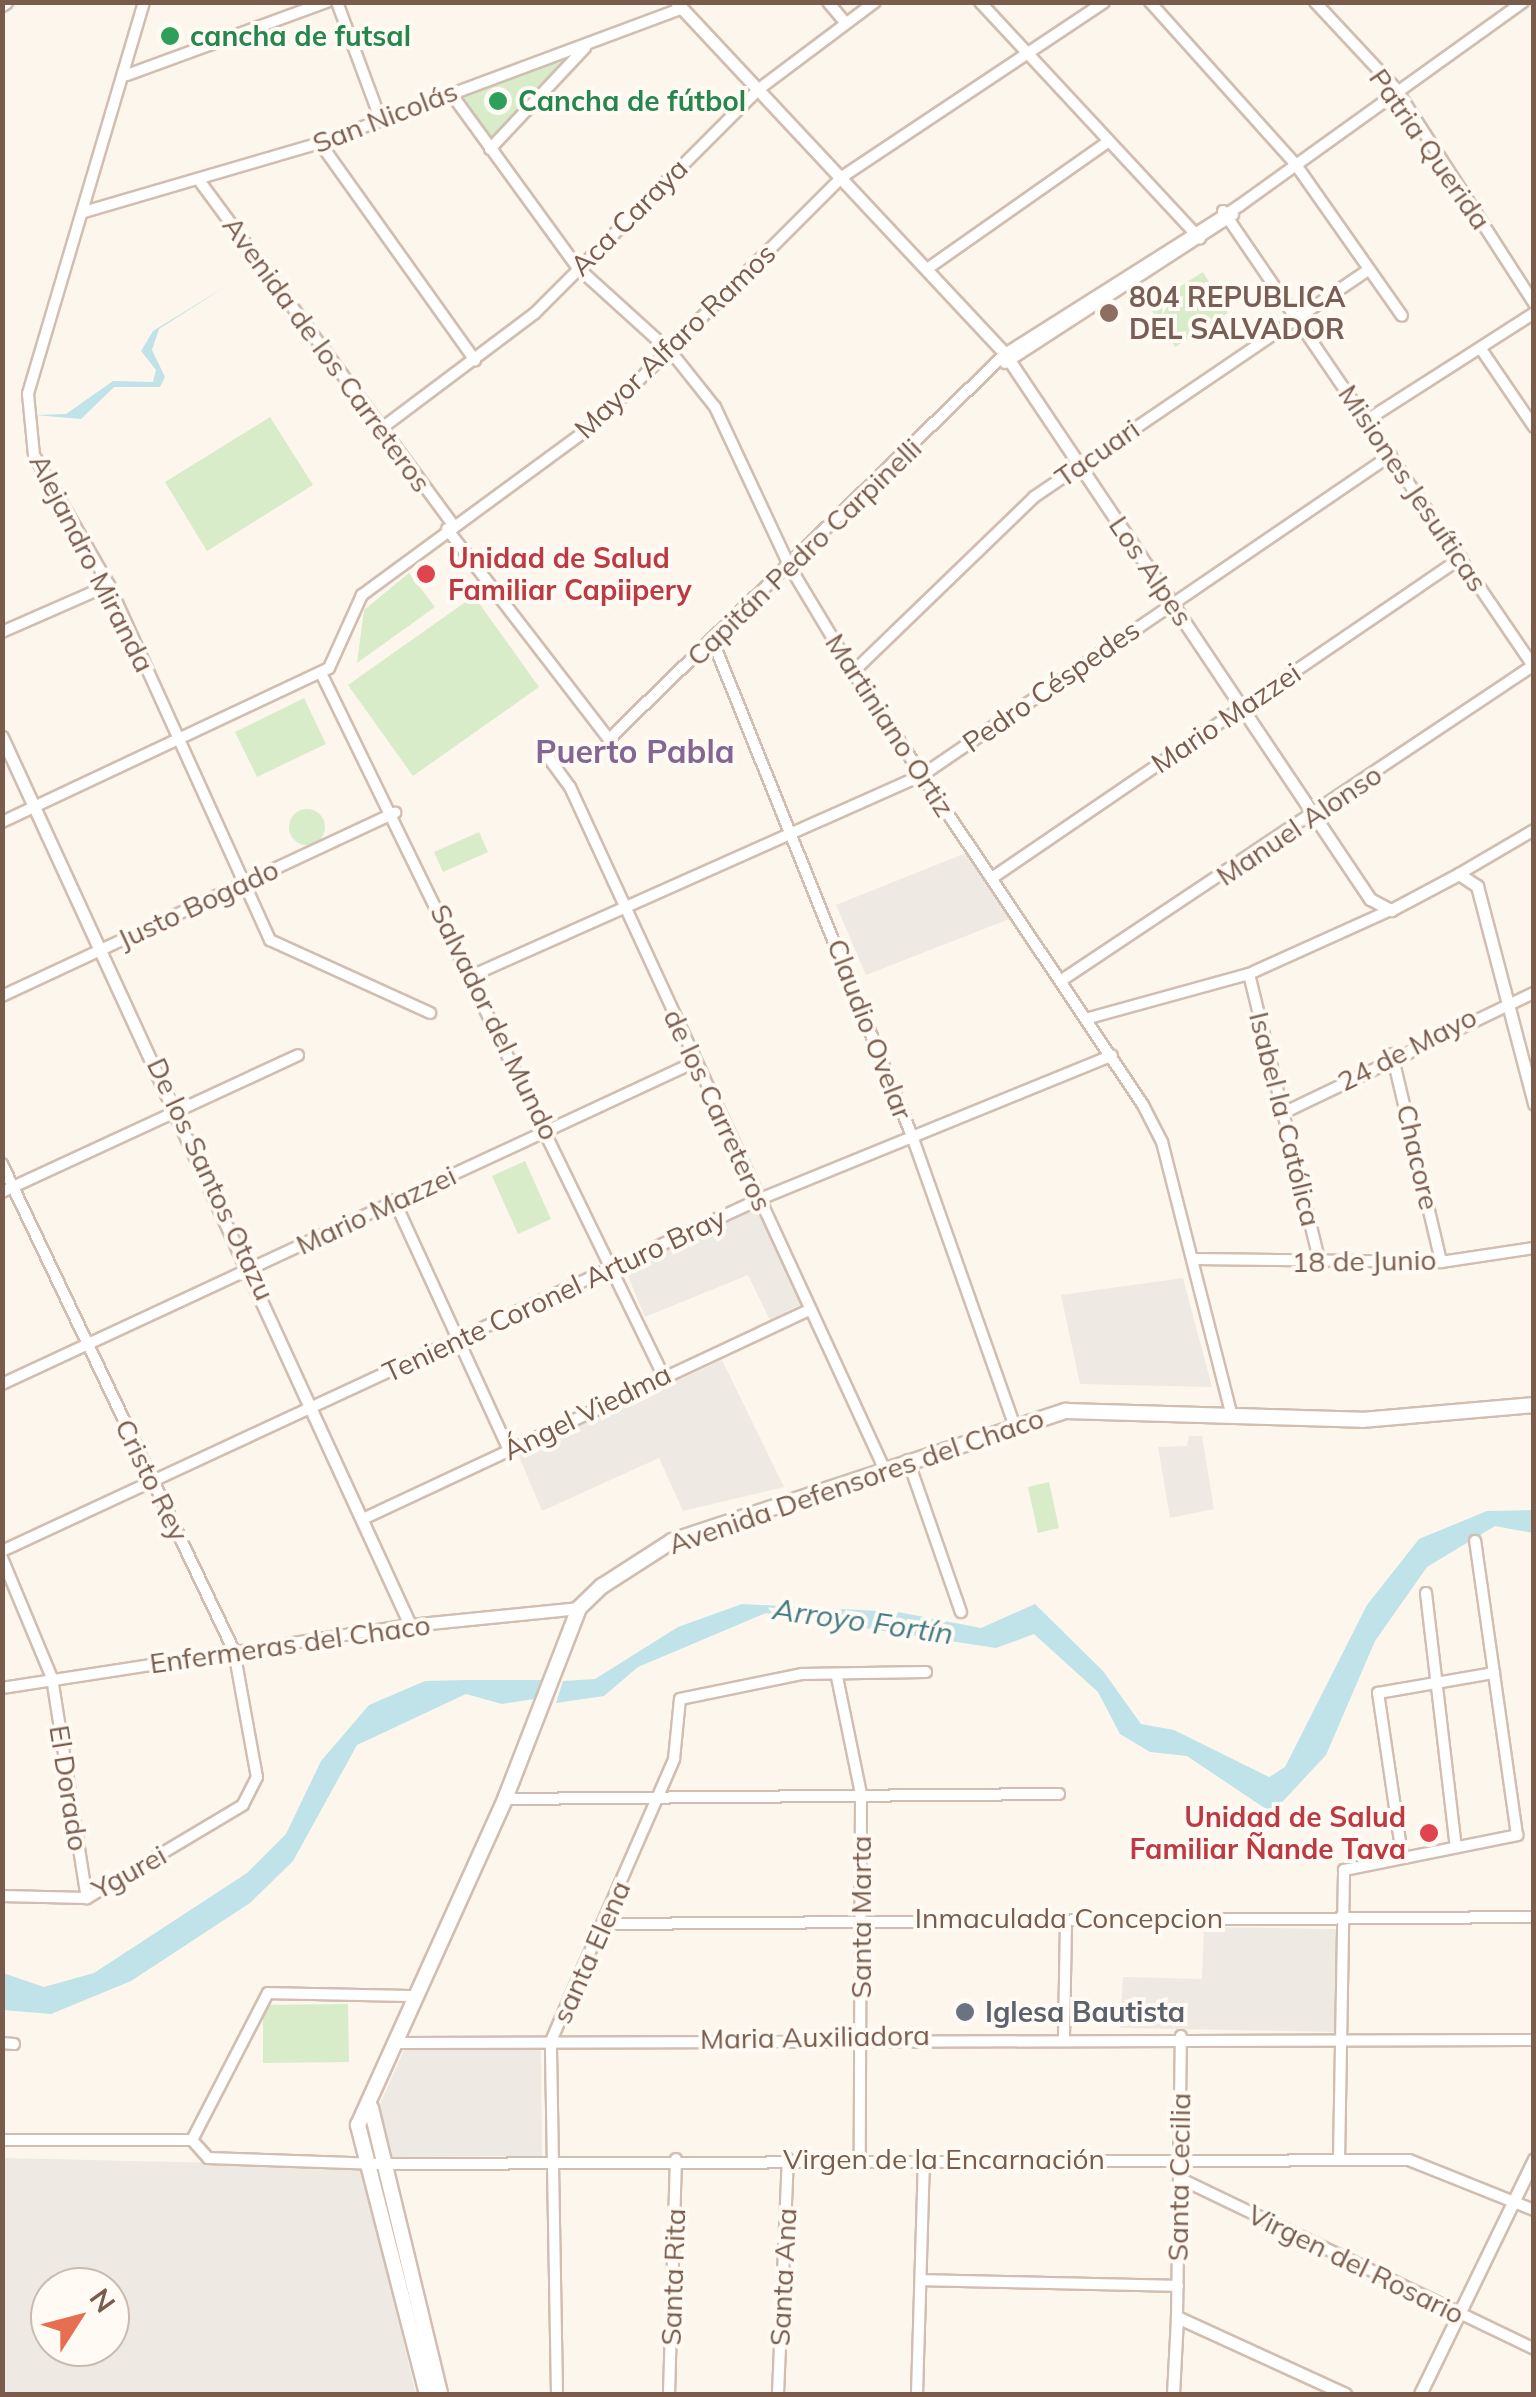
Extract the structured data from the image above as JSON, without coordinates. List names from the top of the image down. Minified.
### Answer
{"streets":{"main road":["Avenida Defensores del Chaco"],"street":["San Nicolás","Patria Querida","Aca Caraya","Mayor Alfaro Ramos","Avenida de los Carreteros","Tacuari","Misiones Jesuíticas","Capitán Pedro Carpinelli","Alejandro Miranda","Los Alpes","Pedro Céspedes","Mario Mazzei","Martiniano Ortiz","Manuel Alonso","Justo Bogado","Salvador del Mundo","Claudio Ovelar","24 de Mayo","de los Carreteros","Isabel la Católica","Chacore","De los Santos Otazu","18 de Junio","Teniente Coronel Arturo Bray","Ángel Viedma","Cristo Rey","Enfermeras del Chaco","El Dorado","Ygurei","Santa Marta","Inmaculada Concepcion","santa Elena","Maria Auxiliadora","Virgen de la Encarnación","Santa Cecilia","Virgen del Rosario","Santa Rita","Santa Ana"]},"crossings":[["San Nicolás","Avenida de los Carreteros"],["San Nicolás","Alejandro Miranda"],["San Nicolás","Los Alpes"],["San Nicolás","Martiniano Ortiz"],["Patria Querida","Capitán Pedro Carpinelli"],["Aca Caraya","Avenida de los Carreteros"],["Aca Caraya","Los Alpes"],["Aca Caraya","Martiniano Ortiz"],["Mayor Alfaro Ramos","Avenida de los Carreteros"],["Mayor Alfaro Ramos","Los Alpes"],["Mayor Alfaro Ramos","Martiniano Ortiz"],["Mayor Alfaro Ramos","Salvador del Mundo"],["Avenida de los Carreteros","Capitán Pedro Carpinelli"],["Tacuari","Misiones Jesuíticas"],["Tacuari","Los Alpes"],["Tacuari","Martiniano Ortiz"],["Misiones Jesuíticas","Capitán Pedro Carpinelli"],["Misiones Jesuíticas","Pedro Céspedes"],["Misiones Jesuíticas","Mario Mazzei"],["Misiones Jesuíticas","Manuel Alonso"],["Capitán Pedro Carpinelli","Los Alpes"],["Capitán Pedro Carpinelli","Martiniano Ortiz"],["Capitán Pedro Carpinelli","Claudio Ovelar"],["Alejandro Miranda","Justo Bogado"],["Los Alpes","Pedro Céspedes"],["Los Alpes","Mario Mazzei"],["Los Alpes","Manuel Alonso"],["Pedro Céspedes","Martiniano Ortiz"],["Pedro Céspedes","Salvador del Mundo"],["Pedro Céspedes","Claudio Ovelar"],["Pedro Céspedes","de los Carreteros"],["Mario Mazzei","Martiniano Ortiz"],["Mario Mazzei","Salvador del Mundo"],["Mario Mazzei","de los Carreteros"],["Mario Mazzei","De los Santos Otazu"],["Mario Mazzei","Cristo Rey"],["Martiniano Ortiz","Manuel Alonso"],["Martiniano Ortiz","18 de Junio"],["Martiniano Ortiz","Teniente Coronel Arturo Bray"],["Martiniano Ortiz","Avenida Defensores del Chaco"],["Justo Bogado","Salvador del Mundo"],["Justo Bogado","De los Santos Otazu"],["Salvador del Mundo","Teniente Coronel Arturo Bray"],["Salvador del Mundo","Ángel Viedma"],["Claudio Ovelar","Teniente Coronel Arturo Bray"],["Claudio Ovelar","Avenida Defensores del Chaco"],["24 de Mayo","Isabel la Católica"],["24 de Mayo","Chacore"],["de los Carreteros","Teniente Coronel Arturo Bray"],["de los Carreteros","Ángel Viedma"],["de los Carreteros","Avenida Defensores del Chaco"],["Isabel la Católica","18 de Junio"],["Chacore","18 de Junio"],["De los Santos Otazu","Teniente Coronel Arturo Bray"],["De los Santos Otazu","Ángel Viedma"],["De los Santos Otazu","Enfermeras del Chaco"],["Teniente Coronel Arturo Bray","Cristo Rey"],["Teniente Coronel Arturo Bray","El Dorado"],["Cristo Rey","Enfermeras del Chaco"],["Cristo Rey","Ygurei"],["Avenida Defensores del Chaco","Enfermeras del Chaco"],["Enfermeras del Chaco","El Dorado"],["El Dorado","Ygurei"],["Santa Marta","Inmaculada Concepcion"],["Santa Marta","santa Elena"],["Santa Marta","Maria Auxiliadora"],["Santa Marta","Virgen de la Encarnación"],["Inmaculada Concepcion","santa Elena"],["santa Elena","Maria Auxiliadora"],["santa Elena","Virgen de la Encarnación"],["Maria Auxiliadora","Santa Cecilia"],["Virgen de la Encarnación","Santa Cecilia"],["Virgen de la Encarnación","Santa Rita"],["Virgen de la Encarnación","Santa Ana"],["Santa Cecilia","Virgen del Rosario"]],"districts":["Puerto Pabla"],"water":["Arroyo Fortín"],"places":["cancha de futsal","Cancha de fútbol","804 REPUBLICA DEL SALVADOR","Unidad de Salud Familiar Capiipery","Unidad de Salud Familiar Ñande Tava","Iglesa Bautista"],"north":"top right"}
